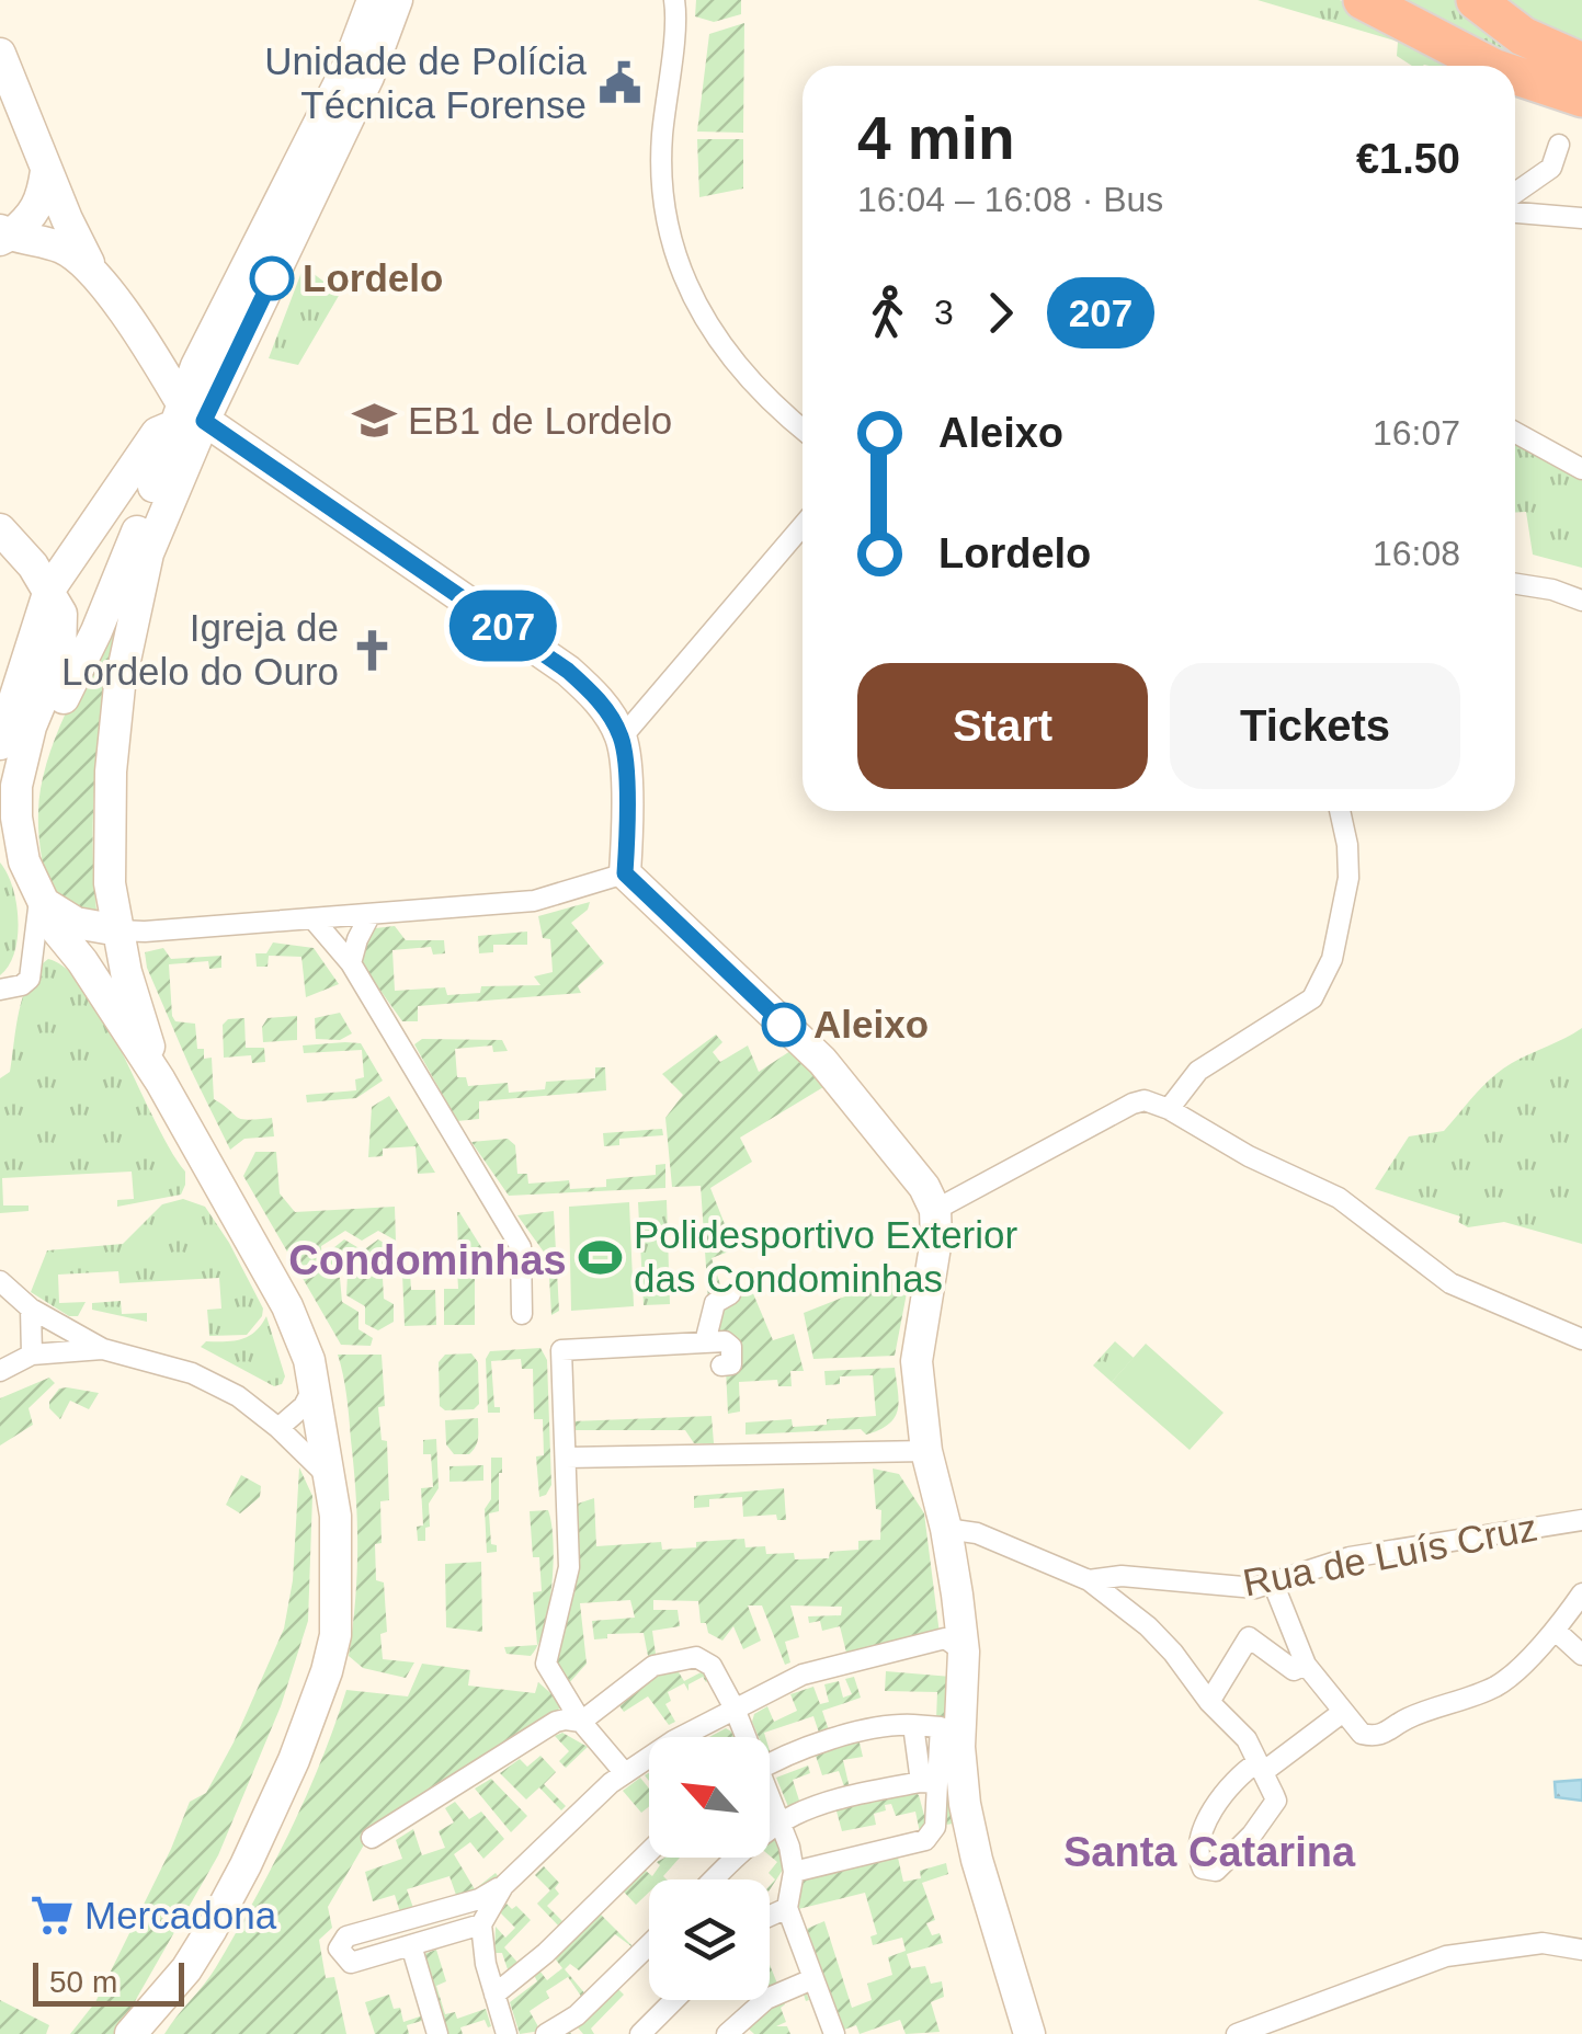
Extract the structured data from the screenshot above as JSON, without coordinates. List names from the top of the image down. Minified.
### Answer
{"streets":{"street":["Rua de Luís Cruz"]},"districts":["Condominhas","Santa Catarina"],"places":{"public building":["Unidade de Polícia Técnica Forense"],"other":["Lordelo","Aleixo"],"school or university":["EB1 de Lordelo"],"church":["Igreja de Lordelo do Ouro"],"sports":["Polidesportivo Exterior das Condominhas"],"supermarket":["Mercadona"]},"lines":["bus line 207"],"scale_bar":"50 m","north":"top left","page":{"on_map":"207","heading":["4 min","16:04 – 16:08 · Bus","€1.50"],"legs":["3","207"],"list":[{"name":"Aleixo","value":"16:07"},{"name":"Lordelo","value":"16:08"}],"buttons":["Start","Tickets"],"scale":"50 m"}}
